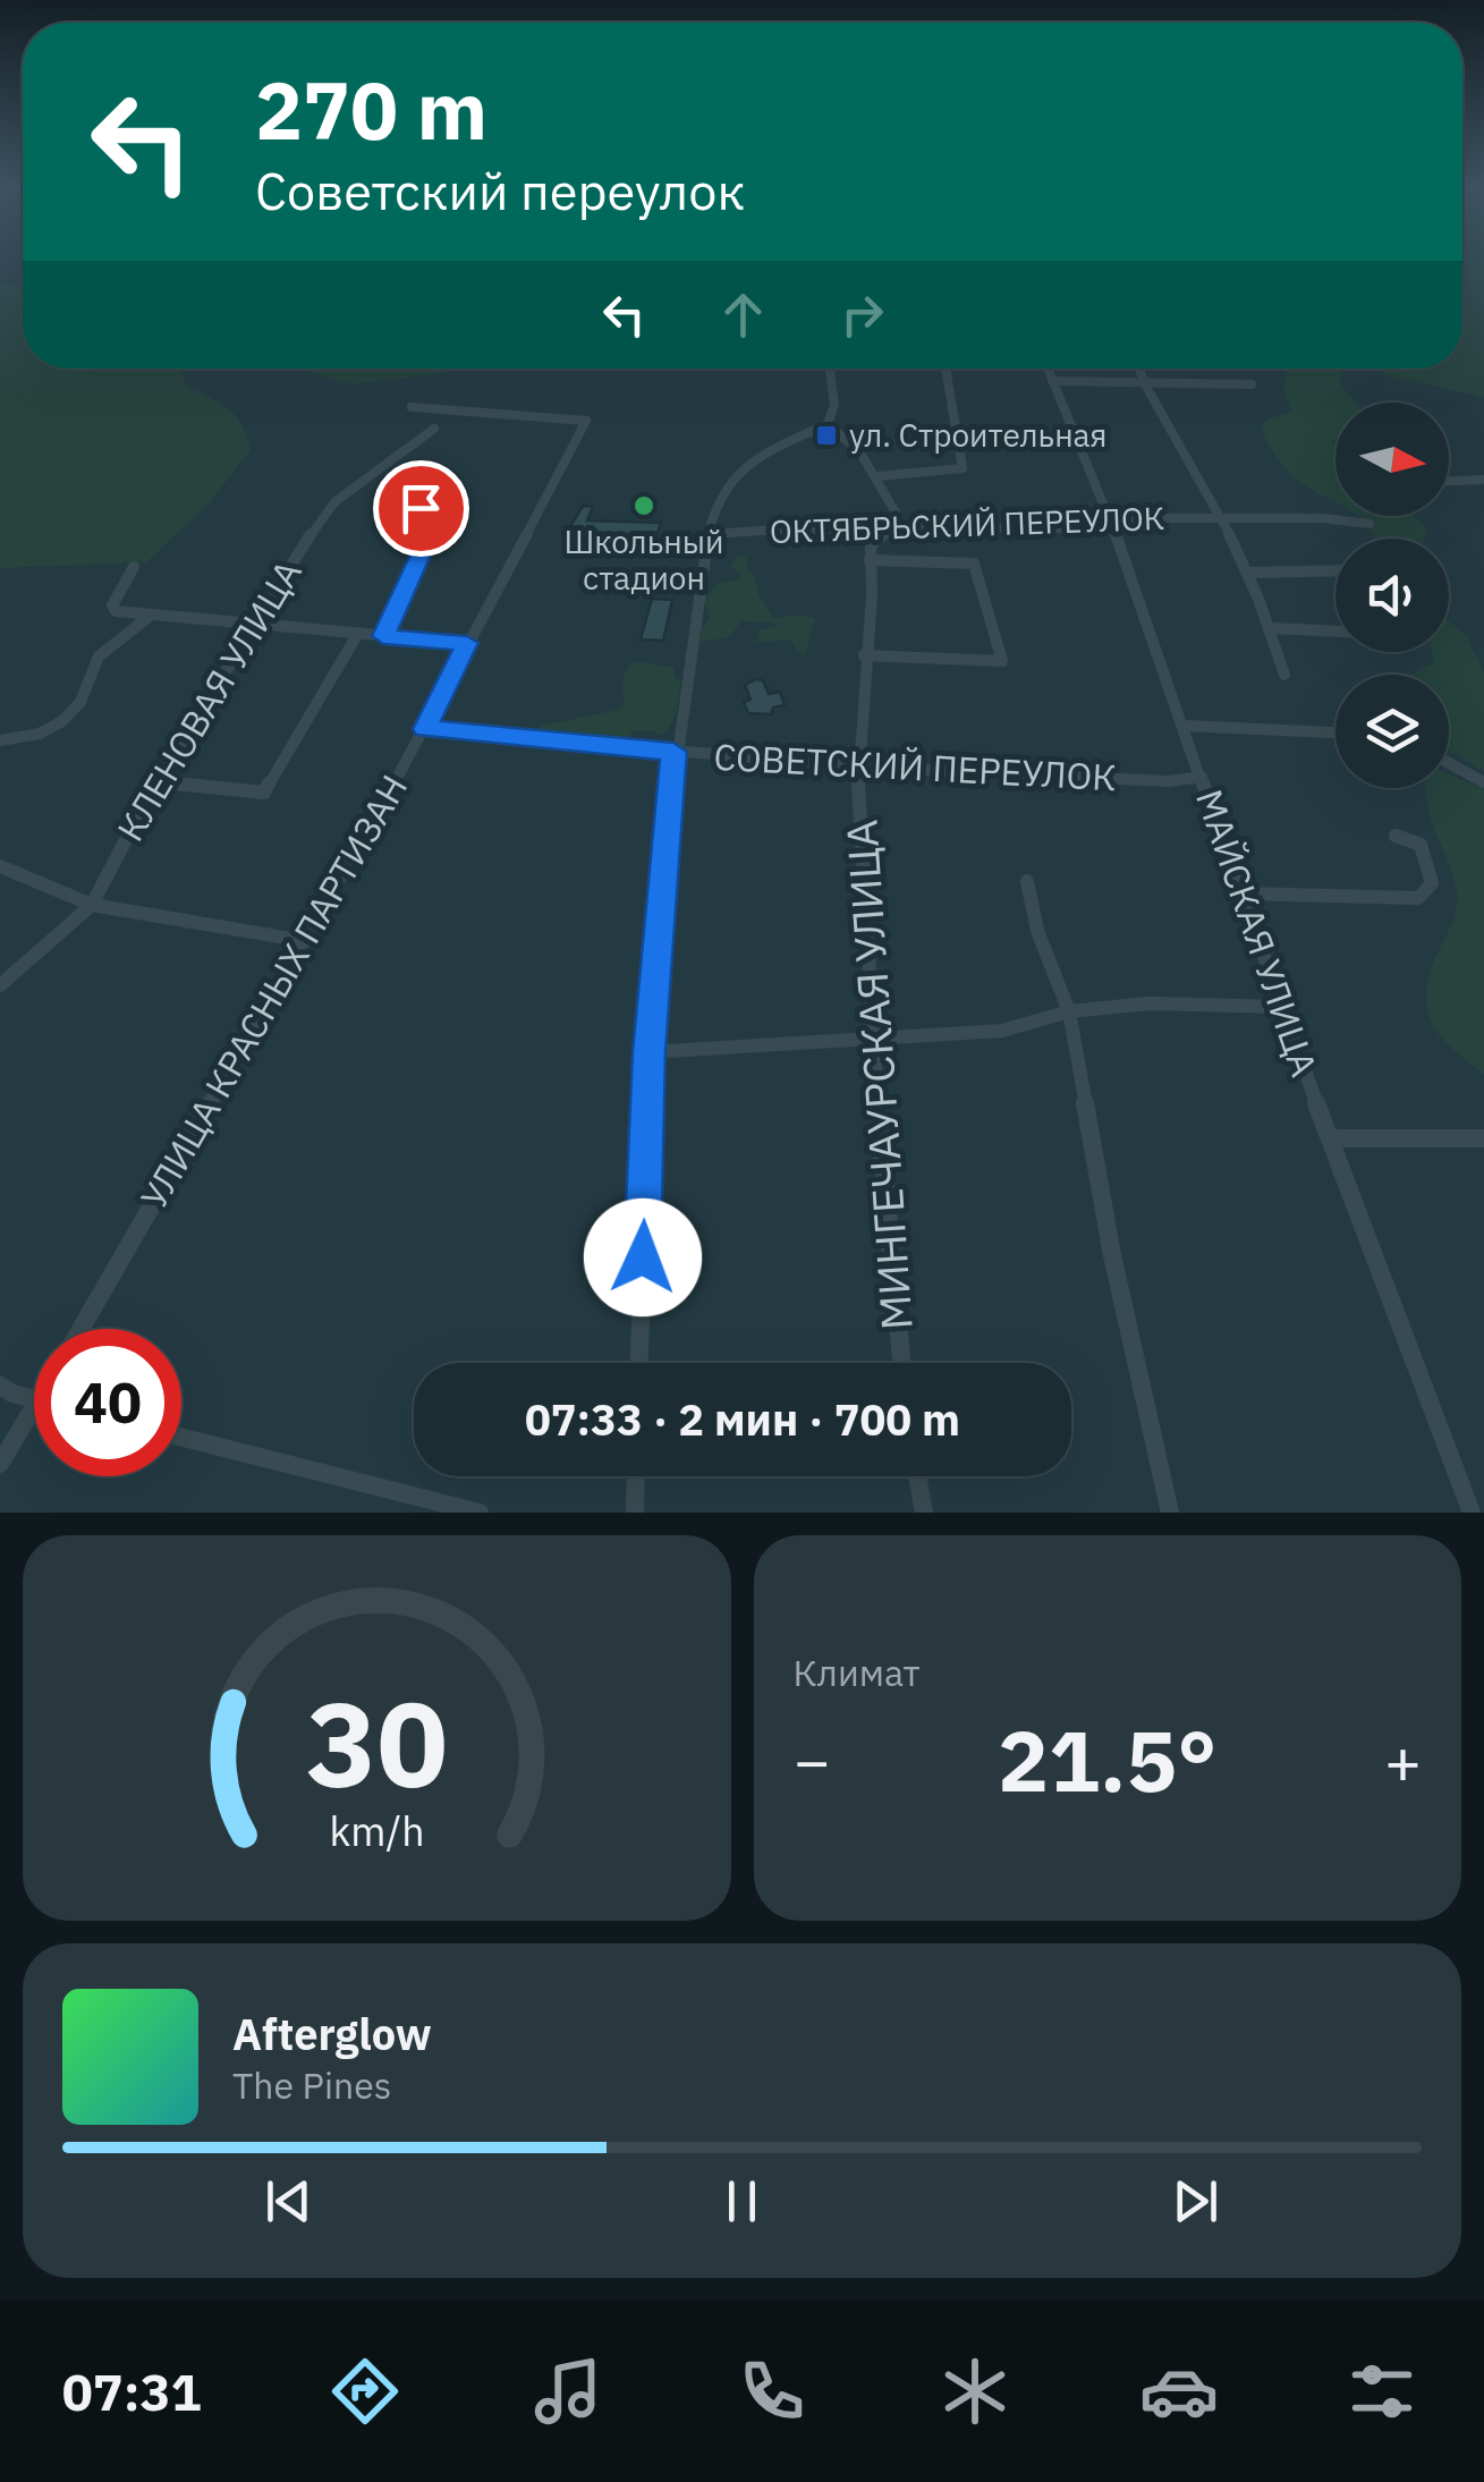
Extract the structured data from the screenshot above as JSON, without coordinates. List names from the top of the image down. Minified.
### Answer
{"streets":{"street":["ОКТЯБРЬСКИЙ ПЕРЕУЛОК","КЛЕНОВАЯ УЛИЦА","СОВЕТСКИЙ ПЕРЕУЛОК","МАЙСКАЯ УЛИЦА","УЛИЦА КРАСНЫХ ПАРТИЗАН","МИНГЕЧАУРСКАЯ УЛИЦА"]},"crossings":[["ОКТЯБРЬСКИЙ ПЕРЕУЛОК","МАЙСКАЯ УЛИЦА"],["СОВЕТСКИЙ ПЕРЕУЛОК","МАЙСКАЯ УЛИЦА"],["СОВЕТСКИЙ ПЕРЕУЛОК","УЛИЦА КРАСНЫХ ПАРТИЗАН"],["СОВЕТСКИЙ ПЕРЕУЛОК","МИНГЕЧАУРСКАЯ УЛИЦА"]],"places":{"transit":["ул. Строительная"],"other":["Школьный стадион"]},"north":"right","page":{"turn":["270 m","Советский переулок"],"limit":"40","trip":"07:33 · 2 мин · 700 m","tile":"Климат","heat":["−","21.5°","+"],"song":["Afterglow","The Pines"],"tabs":"07:31","gauge":["30","km/h"]}}
